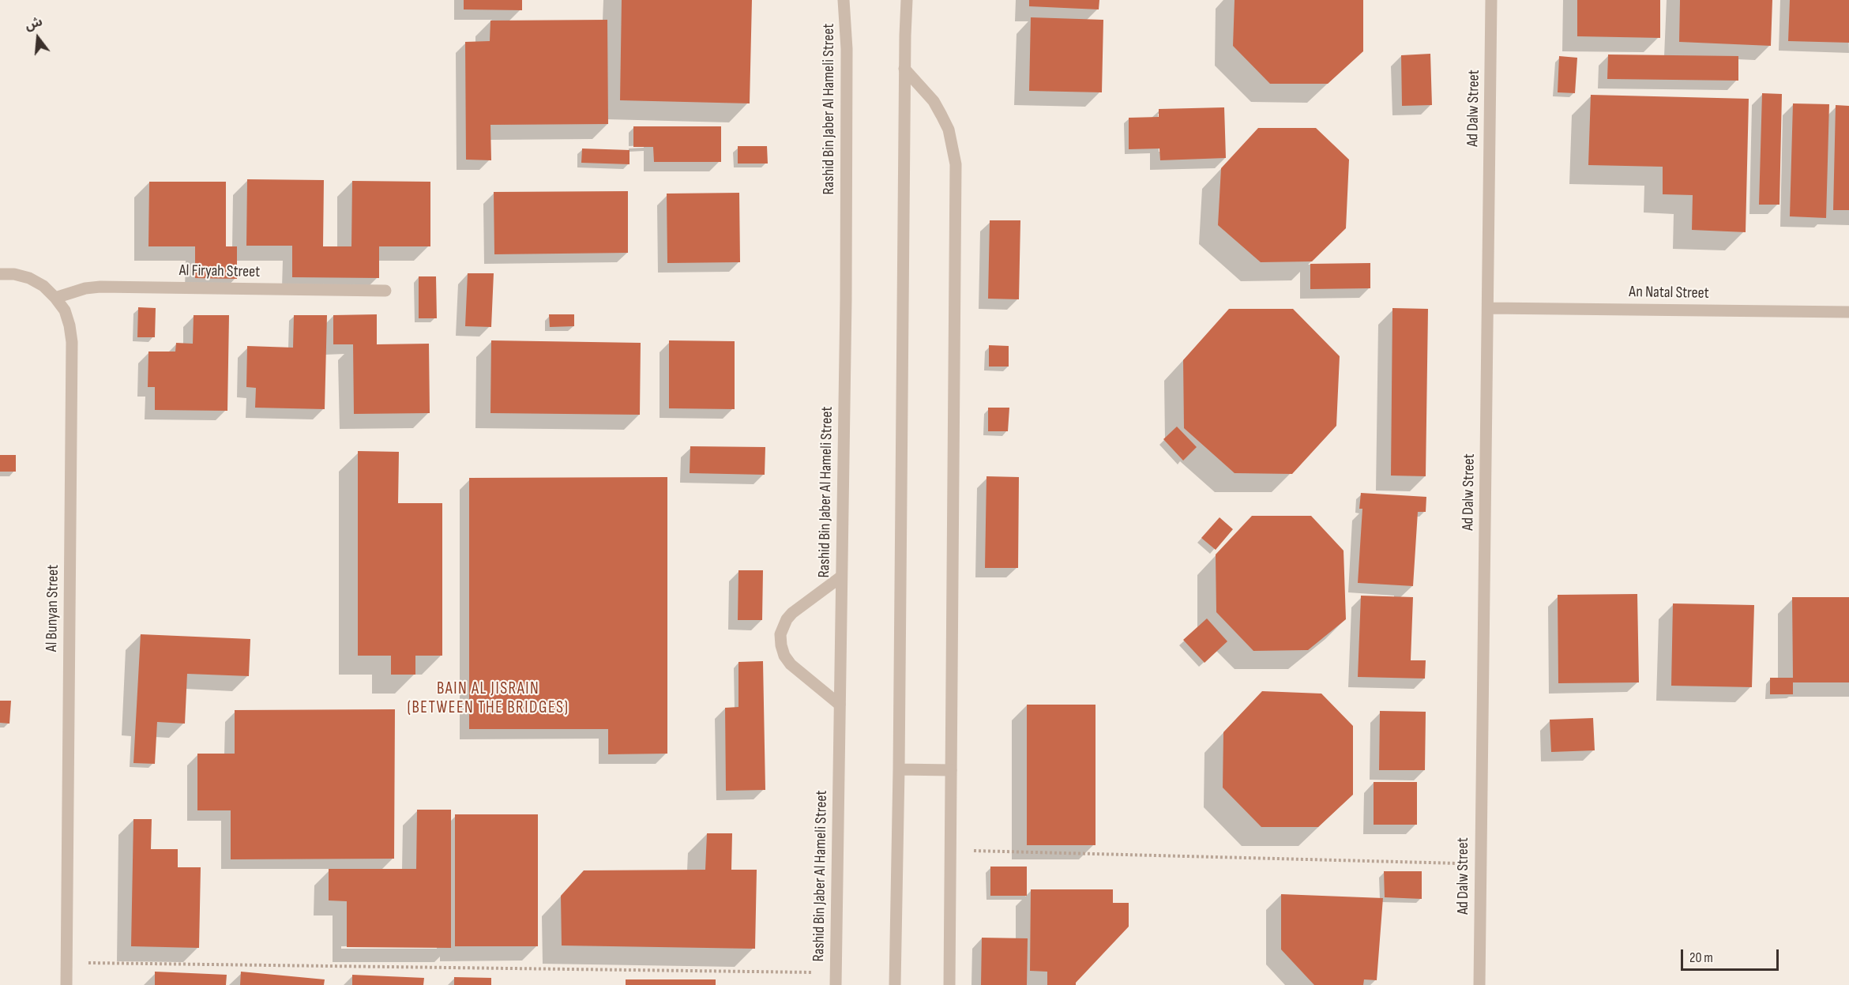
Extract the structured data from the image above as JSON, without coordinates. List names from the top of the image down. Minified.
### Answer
{"streets":{"street":["Ad Dalw Street","Rashid Bin Jaber Al Hameli Street","Al Firyah Street","An Natal Street","Al Bunyan Street"]},"crossings":[["Ad Dalw Street","An Natal Street"],["Al Firyah Street","Al Bunyan Street"]],"districts":["BAIN AL JISRAIN (BETWEEN THE BRIDGES)"],"scale_bar":"20 m","north":"top"}
